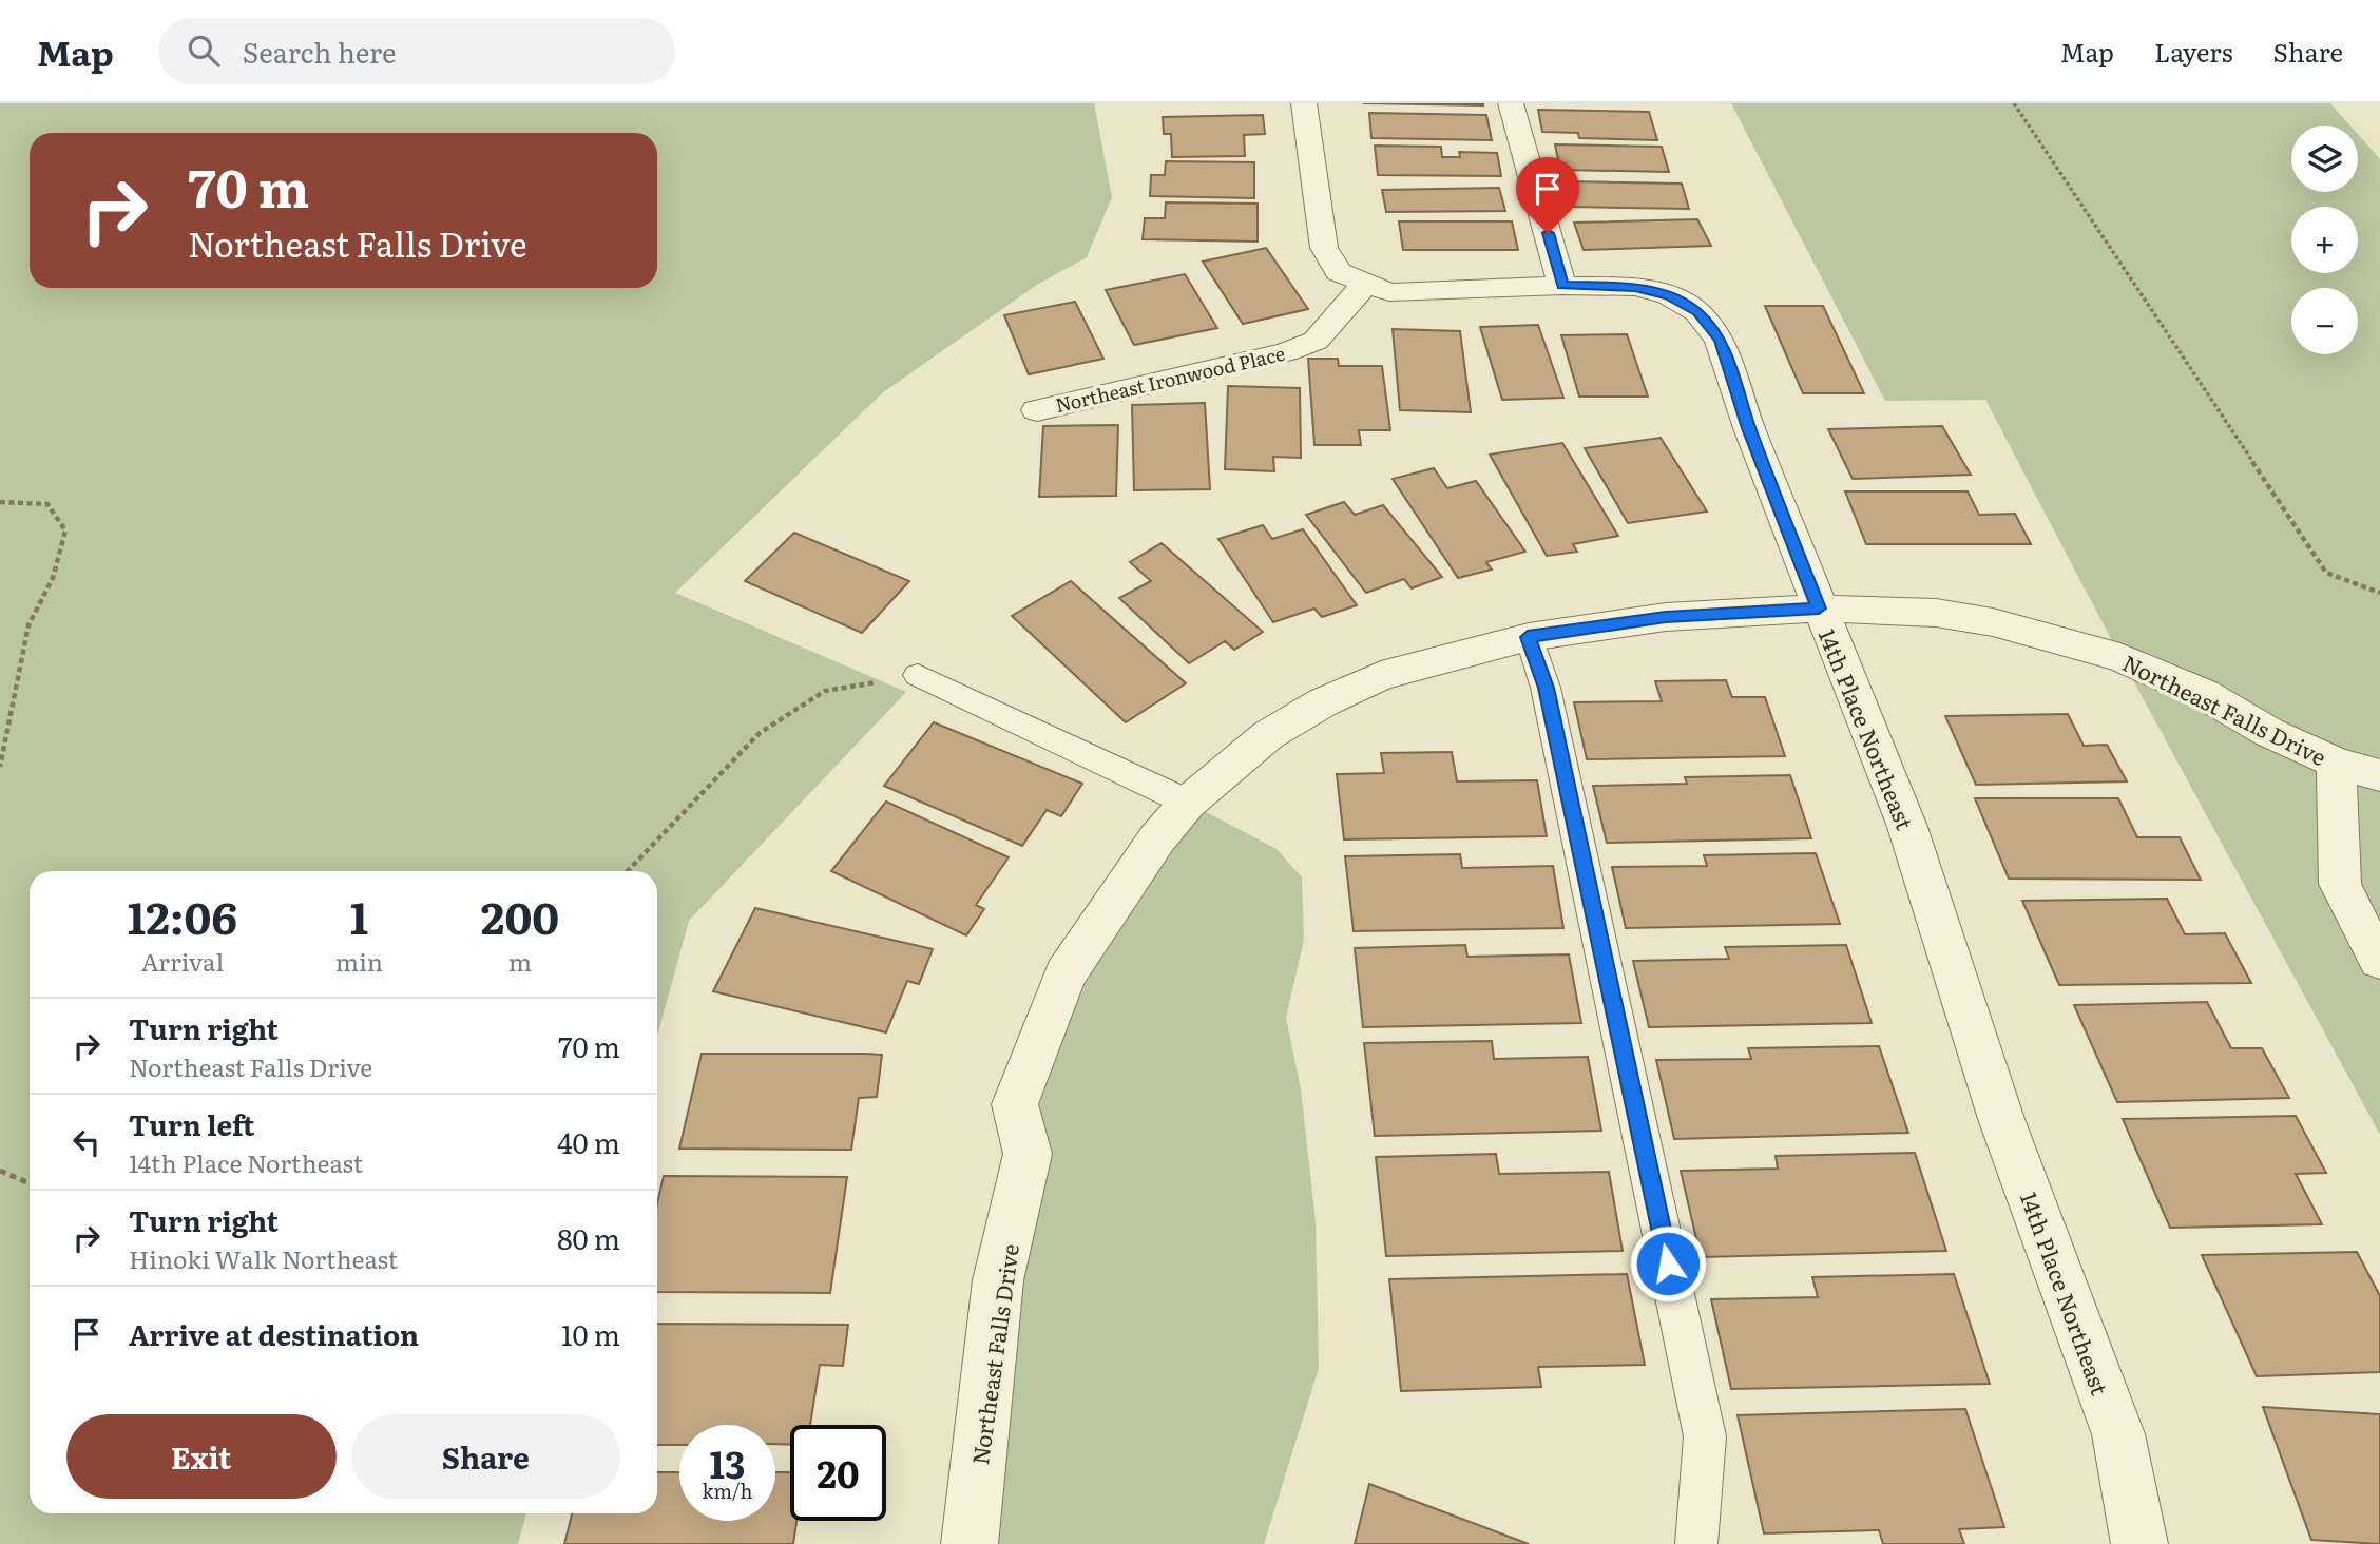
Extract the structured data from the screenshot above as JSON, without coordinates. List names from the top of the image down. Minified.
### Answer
{"streets":{"street":["Northeast Ironwood Place","Northeast Falls Drive","14th Place Northeast"]},"crossings":[["Northeast Ironwood Place","14th Place Northeast"],["Northeast Falls Drive","14th Place Northeast"]],"page":{"header":"Map","search":"Search here","nav":["Map","Layers","Share"],"map_buttons":["+","−"],"turn":["70 m","Northeast Falls Drive"],"eta":["12:06","Arrival","1","min","200","m"],"list":[{"name":"Turn right","note":"Northeast Falls Drive","value":"70 m"},{"name":"Turn left","note":"14th Place Northeast","value":"40 m"},{"name":"Turn right","note":"Hinoki Walk Northeast","value":"80 m"},{"name":"Arrive at destination","value":"10 m"}],"buttons":["Exit","Share"],"speed":"13 km/h","limit":"20"}}
